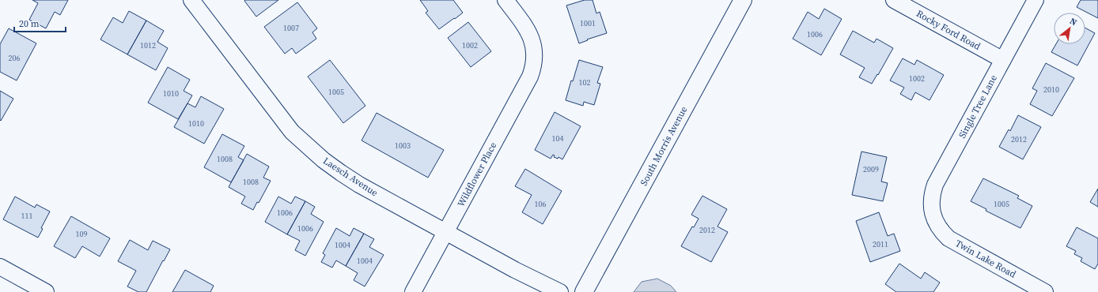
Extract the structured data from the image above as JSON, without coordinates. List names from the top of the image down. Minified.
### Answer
{"streets":{"street":["Rocky Ford Road","Single Tree Lane","South Morris Avenue","Wildflower Place","Laesch Avenue","Twin Lake Road"]},"crossings":[["Rocky Ford Road","Single Tree Lane"],["Single Tree Lane","Twin Lake Road"],["Wildflower Place","Laesch Avenue"]],"house_numbers":["1001","1007","1006","1012","1002","206","1002","102","2010","1005","1010","1010","104","2012","1003","1008","2009","1008","106","1005","1006","111","1006","2012","109","2011","1004","1004"],"scale_bar":"20 m","north":"top right"}
